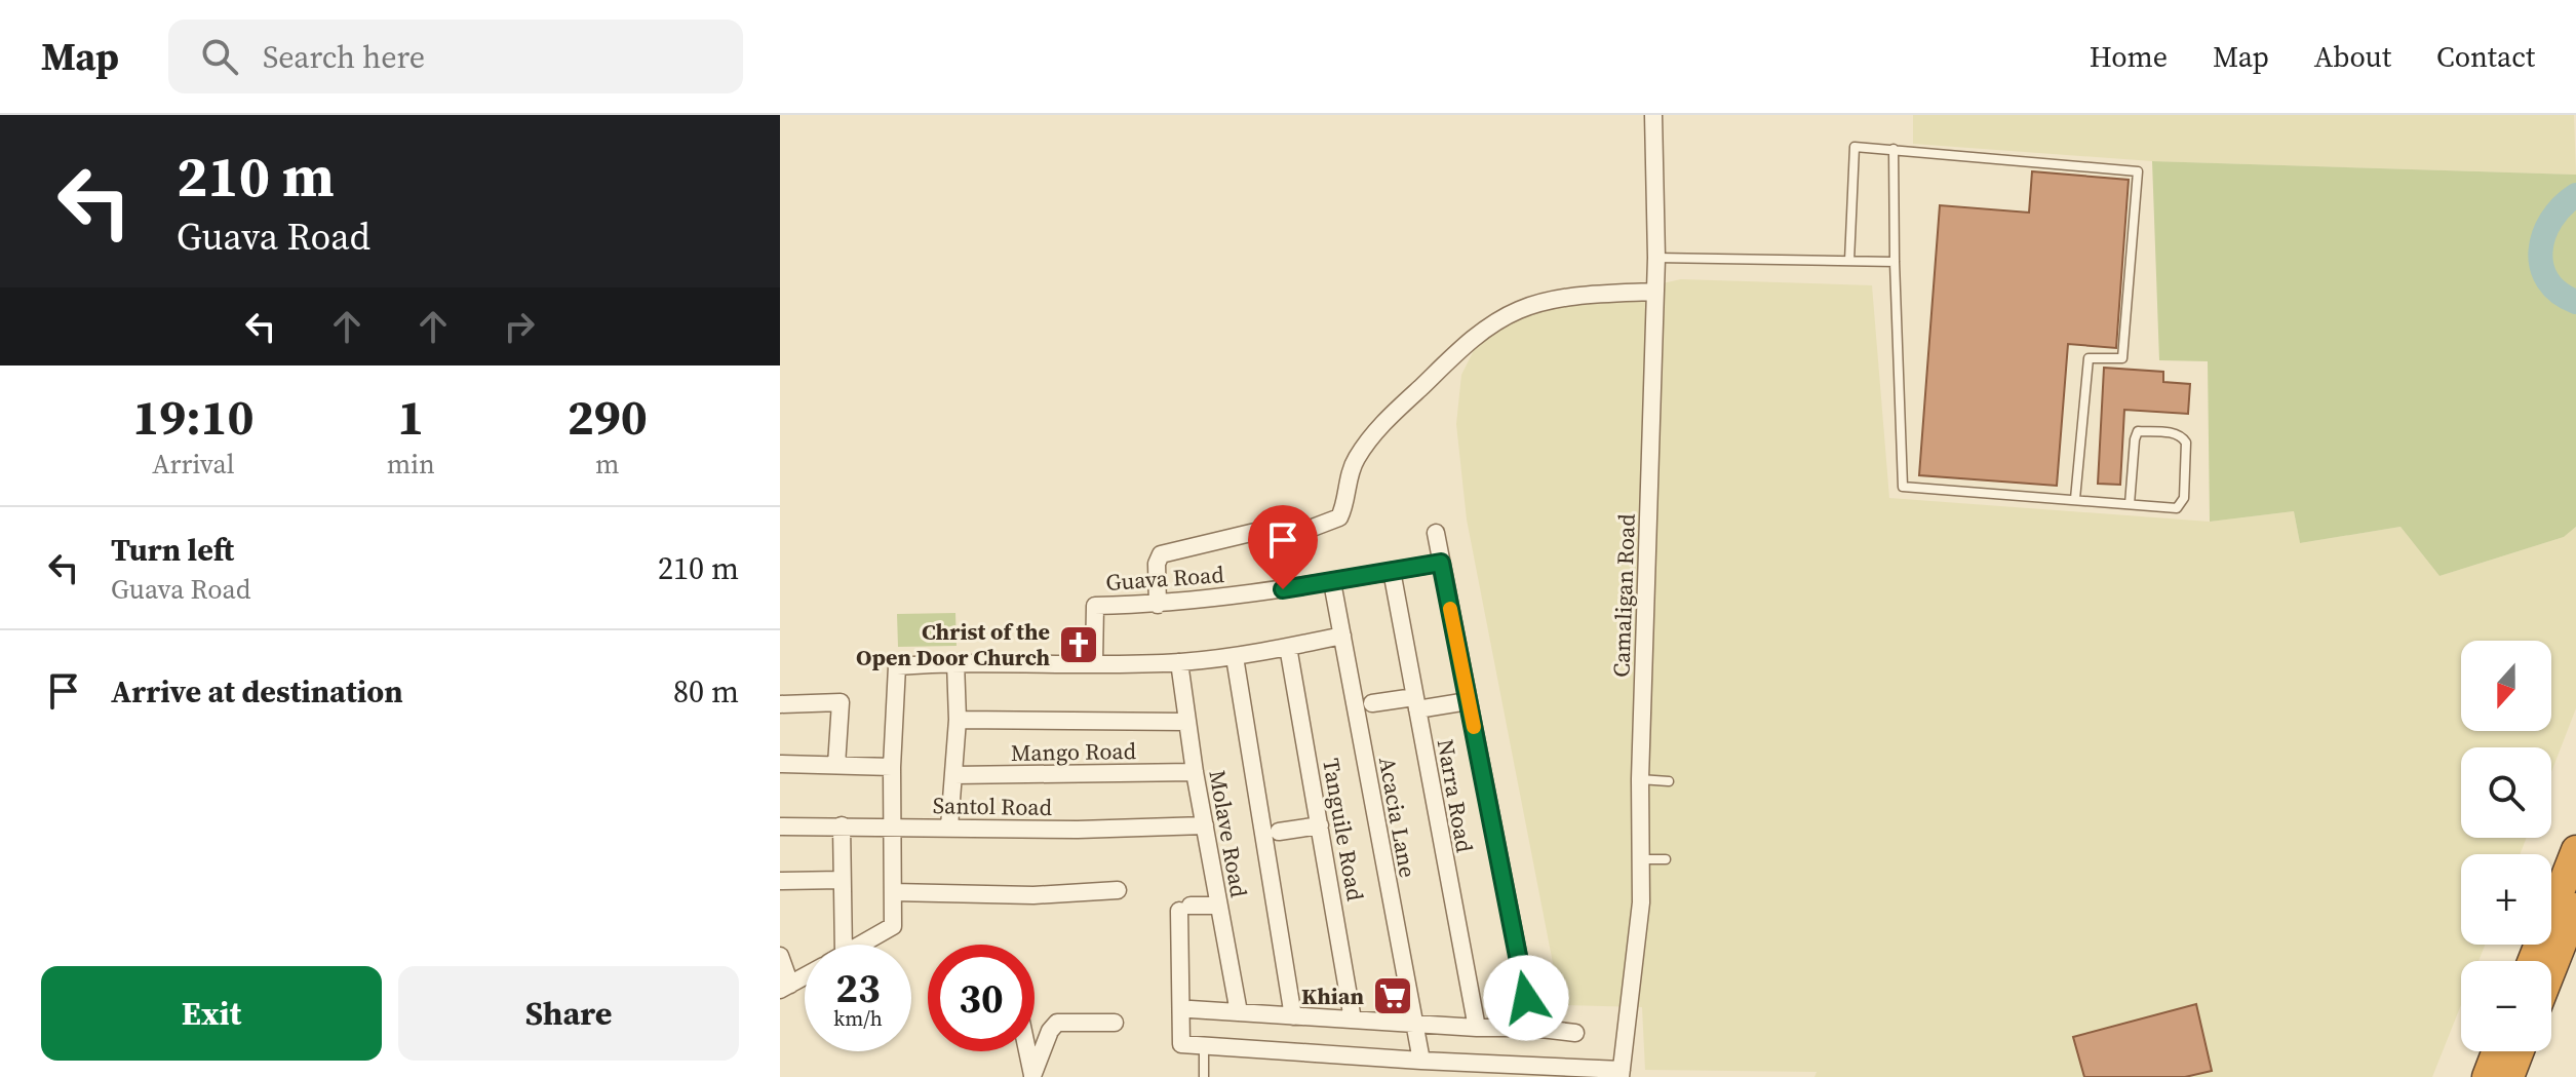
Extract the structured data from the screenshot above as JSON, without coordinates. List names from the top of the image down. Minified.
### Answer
{"streets":{"street":["Guava Road","Camaligan Road","Mango Road","Narra Road","Santol Road","Acacia Lane","Tanguile Road","Molave Road"]},"crossings":[["Guava Road","Narra Road"],["Guava Road","Acacia Lane"],["Mango Road","Molave Road"],["Santol Road","Molave Road"]],"places":{"church":["Christ of the Open Door Church"],"supermarket":["Khian"]},"north":"bottom","page":{"header":"Map","search":"Search here","nav":["Home","Map","About","Contact"],"turn":["210 m","Guava Road"],"eta":["19:10","Arrival","1","min","290","m"],"list":[{"name":"Turn left","note":"Guava Road","value":"210 m"},{"name":"Arrive at destination","value":"80 m"}],"map_buttons":["+","−"],"speed":"23 km/h","limit":"30","buttons":["Exit","Share"]}}
